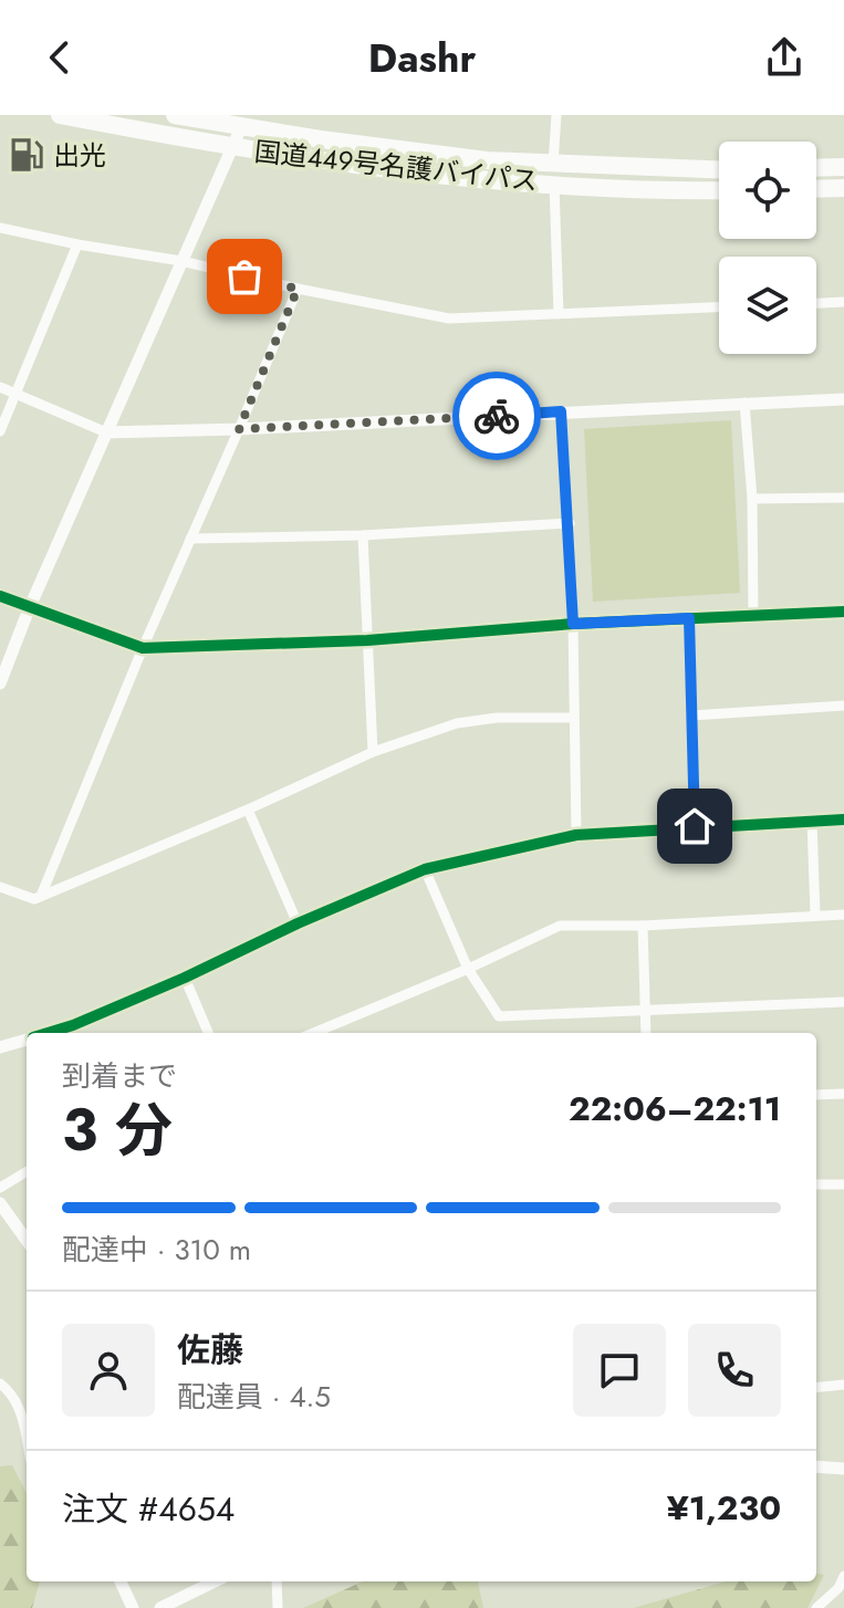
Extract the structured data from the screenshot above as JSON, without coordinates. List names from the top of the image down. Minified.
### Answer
{"streets":{"highway":["国道449号名護バイパス"]},"places":{"fuel station":["出光"]},"page":{"header":"Dashr","heading":["3 分","到着まで","22:06–22:11"],"panel":["佐藤","配達員 · 4.5","注文 #4654","¥1,230"],"bar":"配達中 · 310 m"}}
